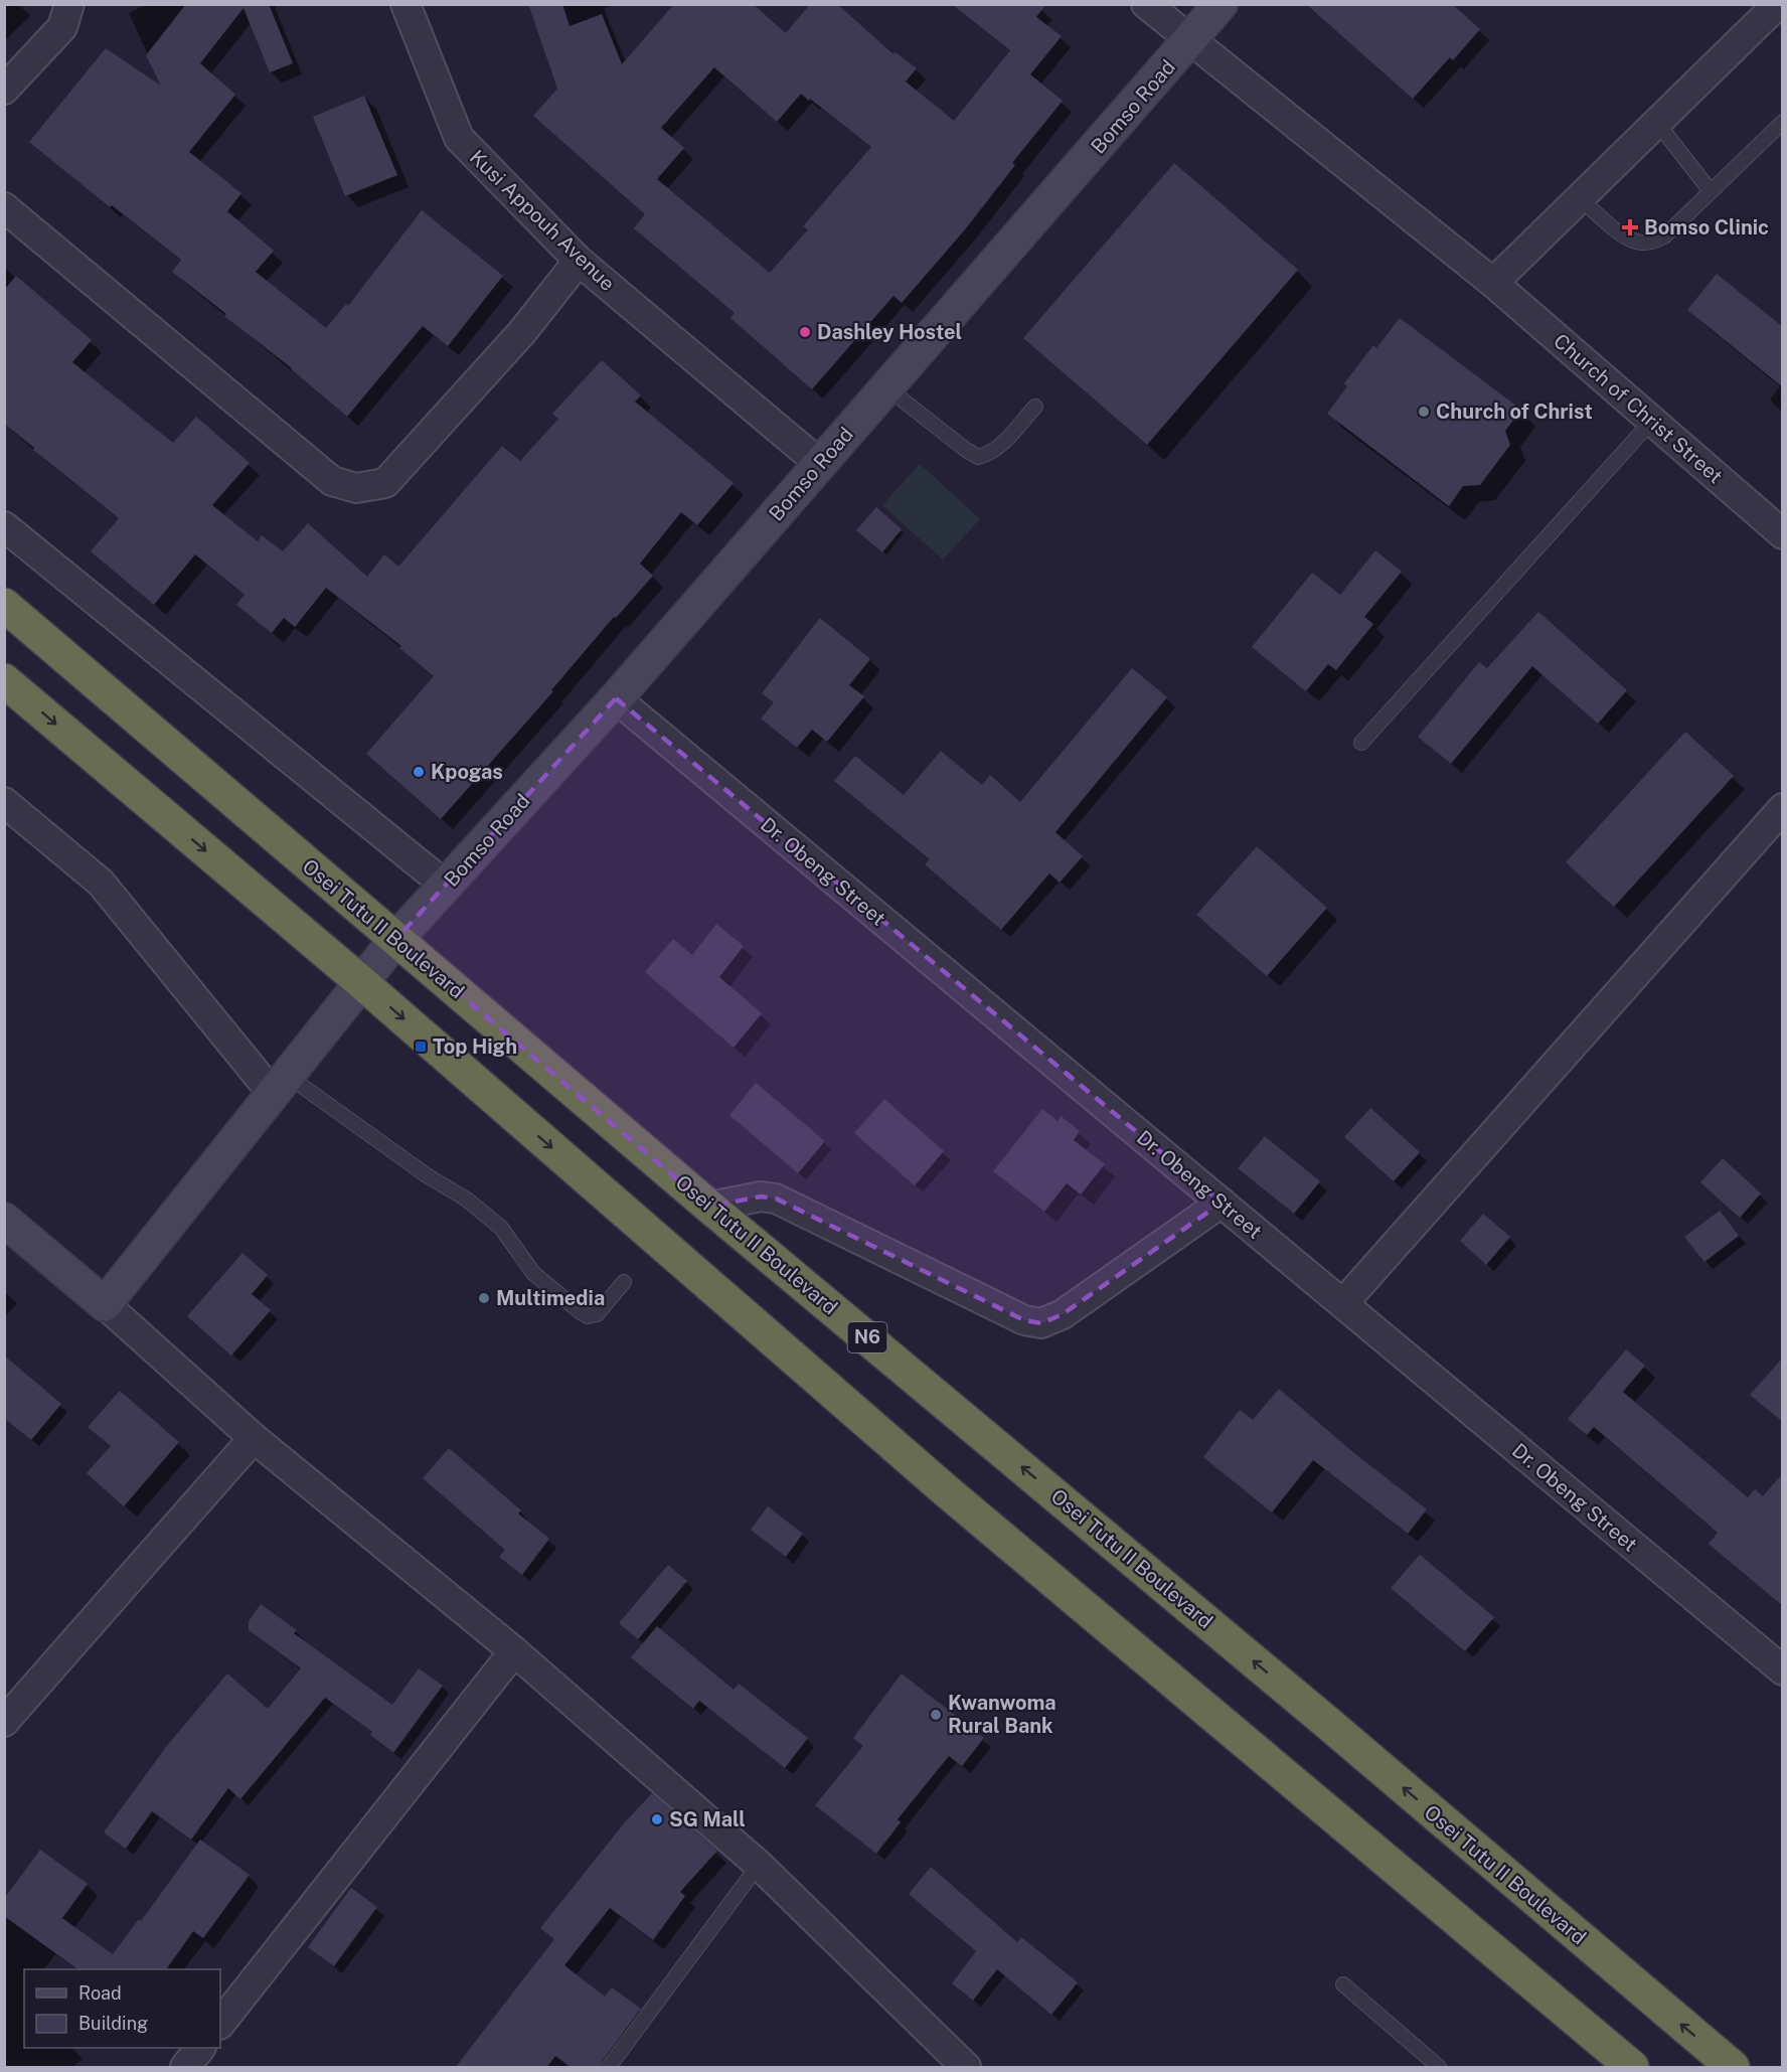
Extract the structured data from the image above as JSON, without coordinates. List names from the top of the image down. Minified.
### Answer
{"streets":{"highway":["Osei Tutu II Boulevard","N6"],"street":["Bomso Road","Kusi Appouh Avenue","Church of Christ Street","Dr. Obeng Street"]},"crossings":[["Bomso Road","Kusi Appouh Avenue"],["Bomso Road","Church of Christ Street"],["Bomso Road","Dr. Obeng Street"],["Bomso Road","Osei Tutu II Boulevard"]],"places":{"health":["Bomso Clinic"],"other":["Dashley Hostel","Church of Christ","Kpogas","Multimedia","Kwanwoma Rural Bank","SG Mall"],"transit":["Top High"]},"legend":["Road","Building"]}
